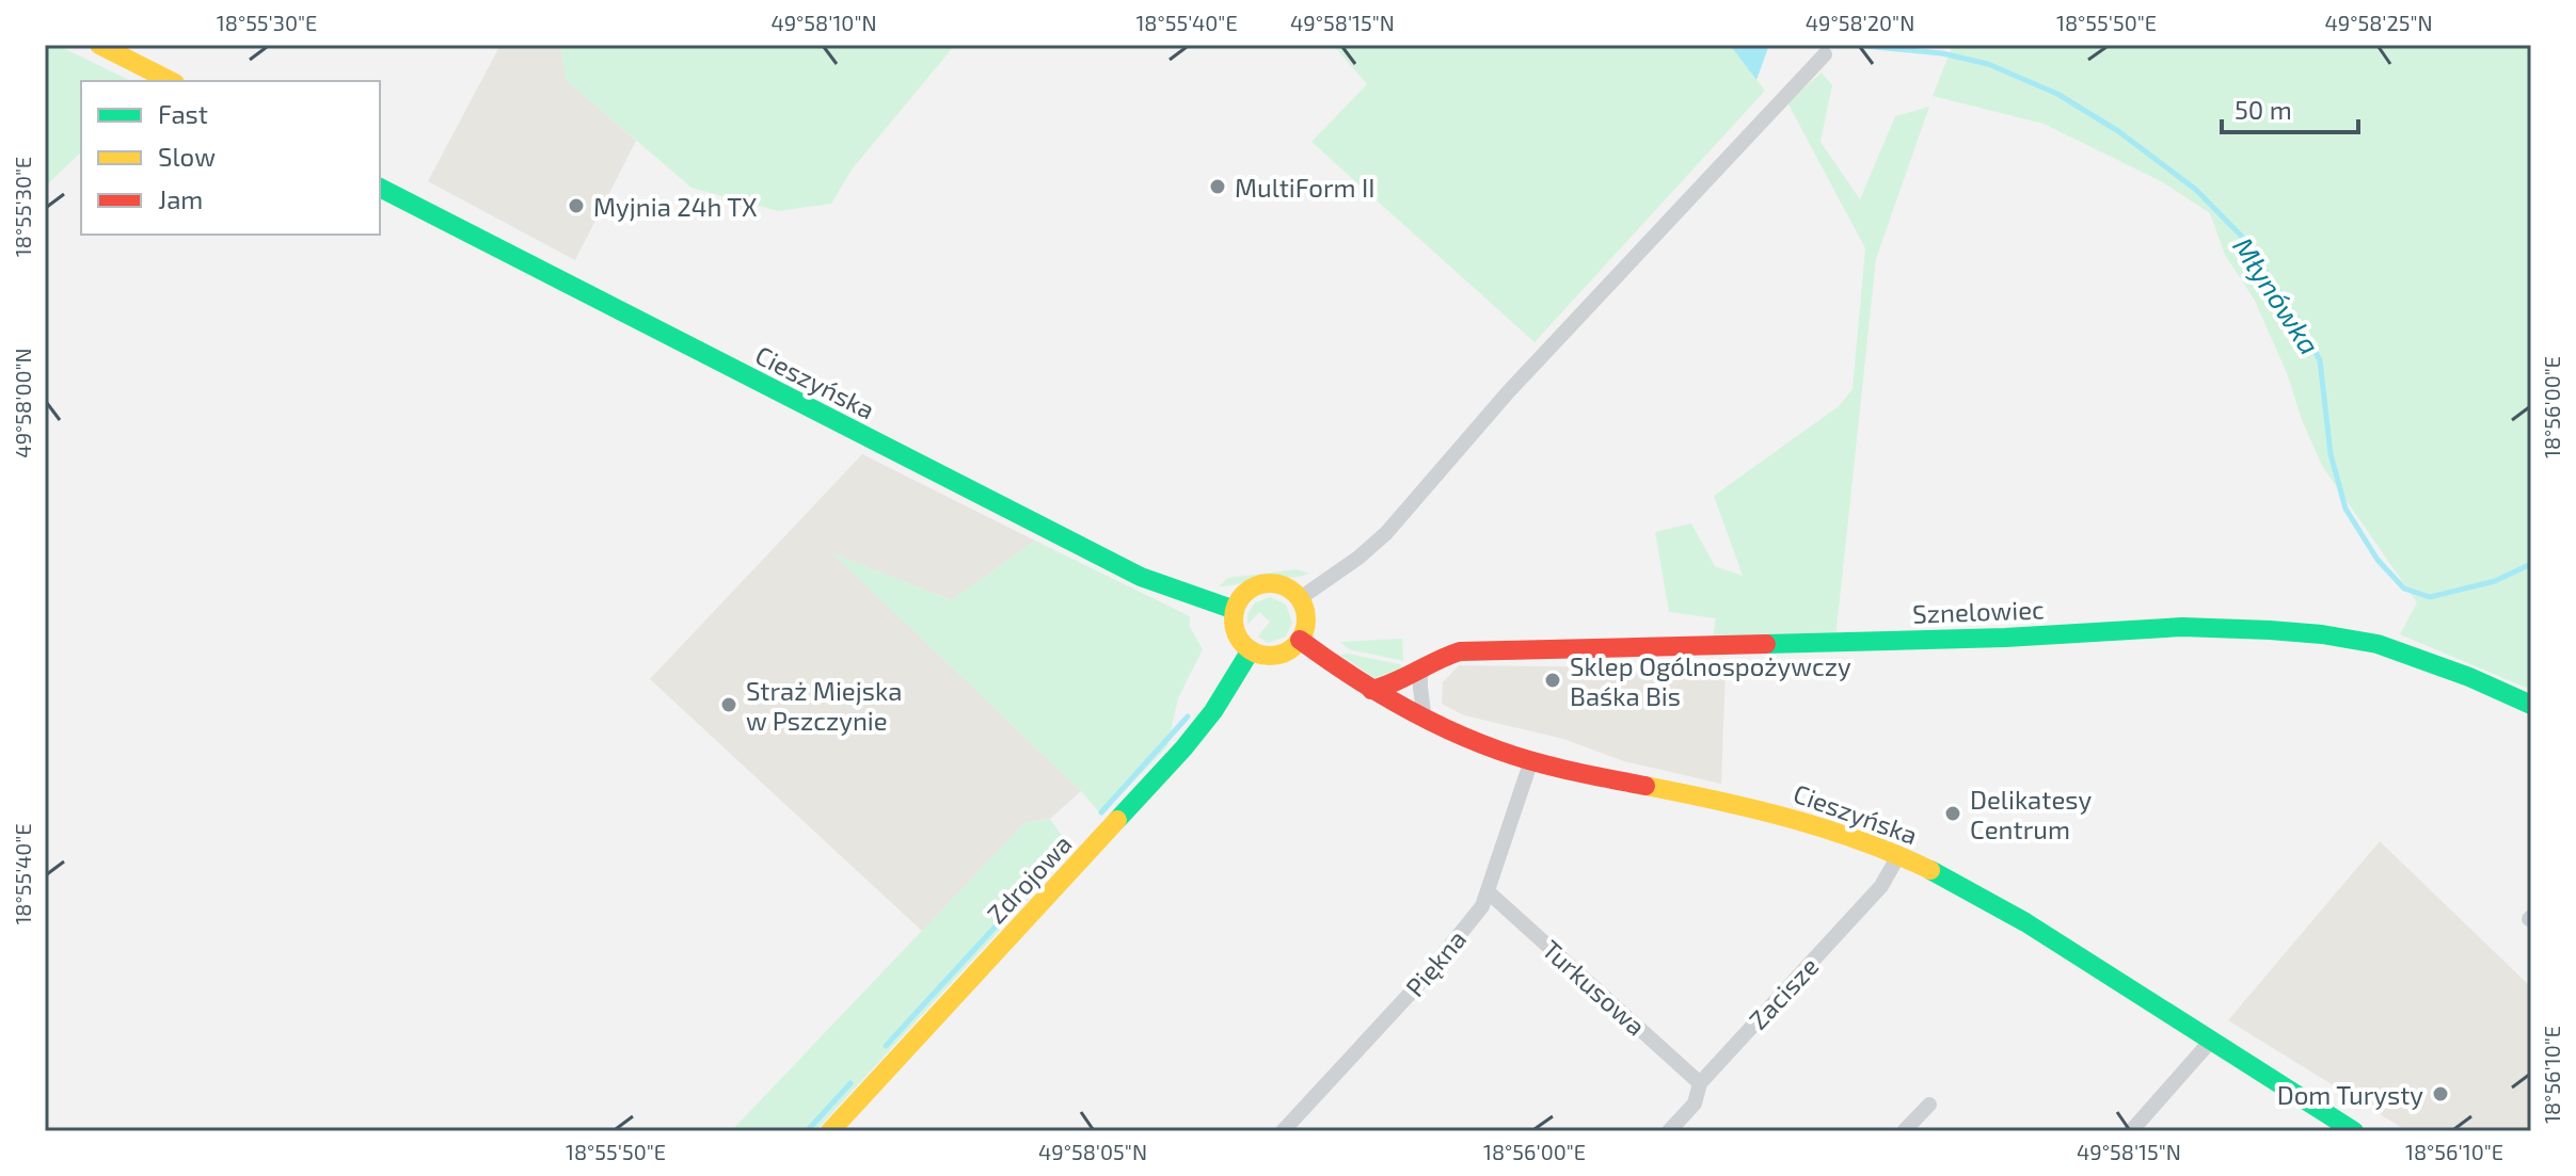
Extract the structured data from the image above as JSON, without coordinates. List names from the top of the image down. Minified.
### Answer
{"streets":{"main road":["Cieszyńska","Sznelowiec","Zdrojowa"],"street":["Piękna","Turkusowa","Zacisze"]},"crossings":[["Cieszyńska","Sznelowiec"],["Cieszyńska","Zdrojowa"],["Cieszyńska","Piękna"],["Cieszyńska","Zacisze"],["Piękna","Turkusowa"],["Turkusowa","Zacisze"]],"water":["Młynówka"],"places":["MultiForm II","Myjnia 24h TX","Sklep Ogólnospożywczy Baśka Bis","Straż Miejska w Pszczynie","Delikatesy Centrum","Dom Turysty"],"legend":["Fast","Slow","Jam"],"scale_bar":"50 m","coordinates":["18°55'30\"E","49°58'10\"N","18°55'40\"E","49°58'15\"N","49°58'20\"N","18°55'50\"E","49°58'25\"N","49°58'00\"N","18°56'00\"E","18°56'10\"E","49°58'05\"N"]}
